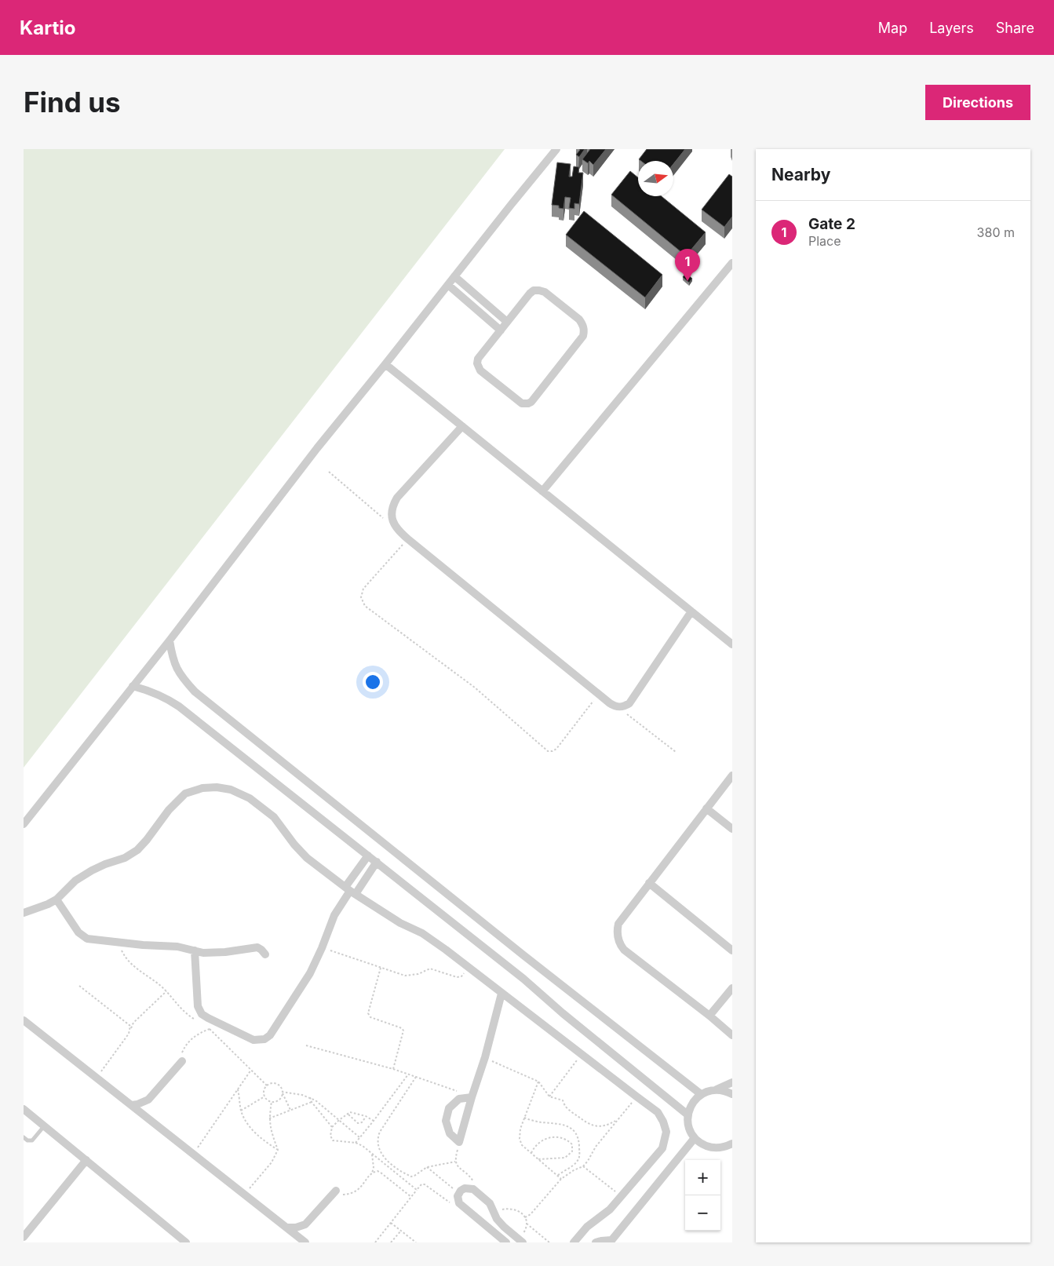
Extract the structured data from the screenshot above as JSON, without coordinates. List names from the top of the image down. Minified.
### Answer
{"north":"right","page":{"header":"Kartio","nav":["Map","Layers","Share"],"buttons":"Directions","title":"Find us","heading":"Nearby","list":[{"mark":"1","name":"Gate 2","note":"Place","value":"380 m"}],"pins":"1","map_buttons":["+","−"]}}
